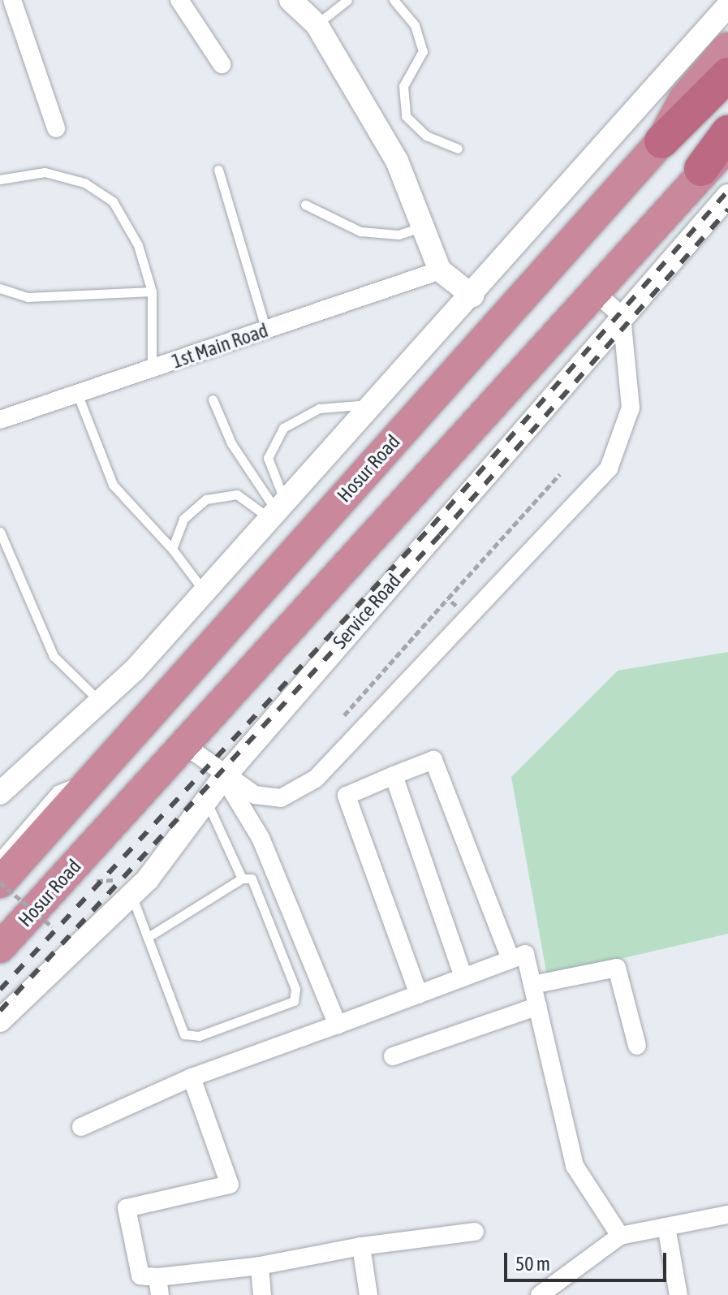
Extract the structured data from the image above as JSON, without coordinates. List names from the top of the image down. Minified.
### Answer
{"streets":{"highway":["Hosur Road"],"street":["1st Main Road","Service Road"]},"scale_bar":"50 m"}
